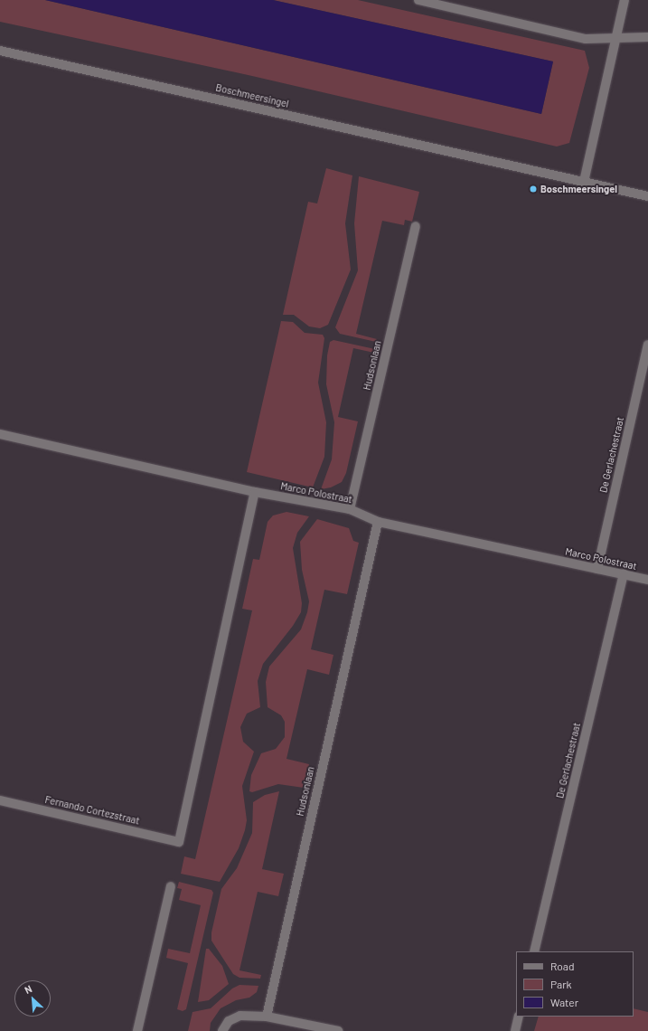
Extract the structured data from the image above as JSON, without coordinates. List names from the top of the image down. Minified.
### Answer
{"streets":{"street":["Boschmeersingel","Hudsonlaan","De Gerlachestraat","Marco Polostraat","Fernando Cortezstraat"]},"crossings":[["Hudsonlaan","Marco Polostraat"],["De Gerlachestraat","Marco Polostraat"],["Marco Polostraat","Fernando Cortezstraat"]],"places":["Boschmeersingel"],"legend":["Road","Park","Water"],"north":"top left"}
